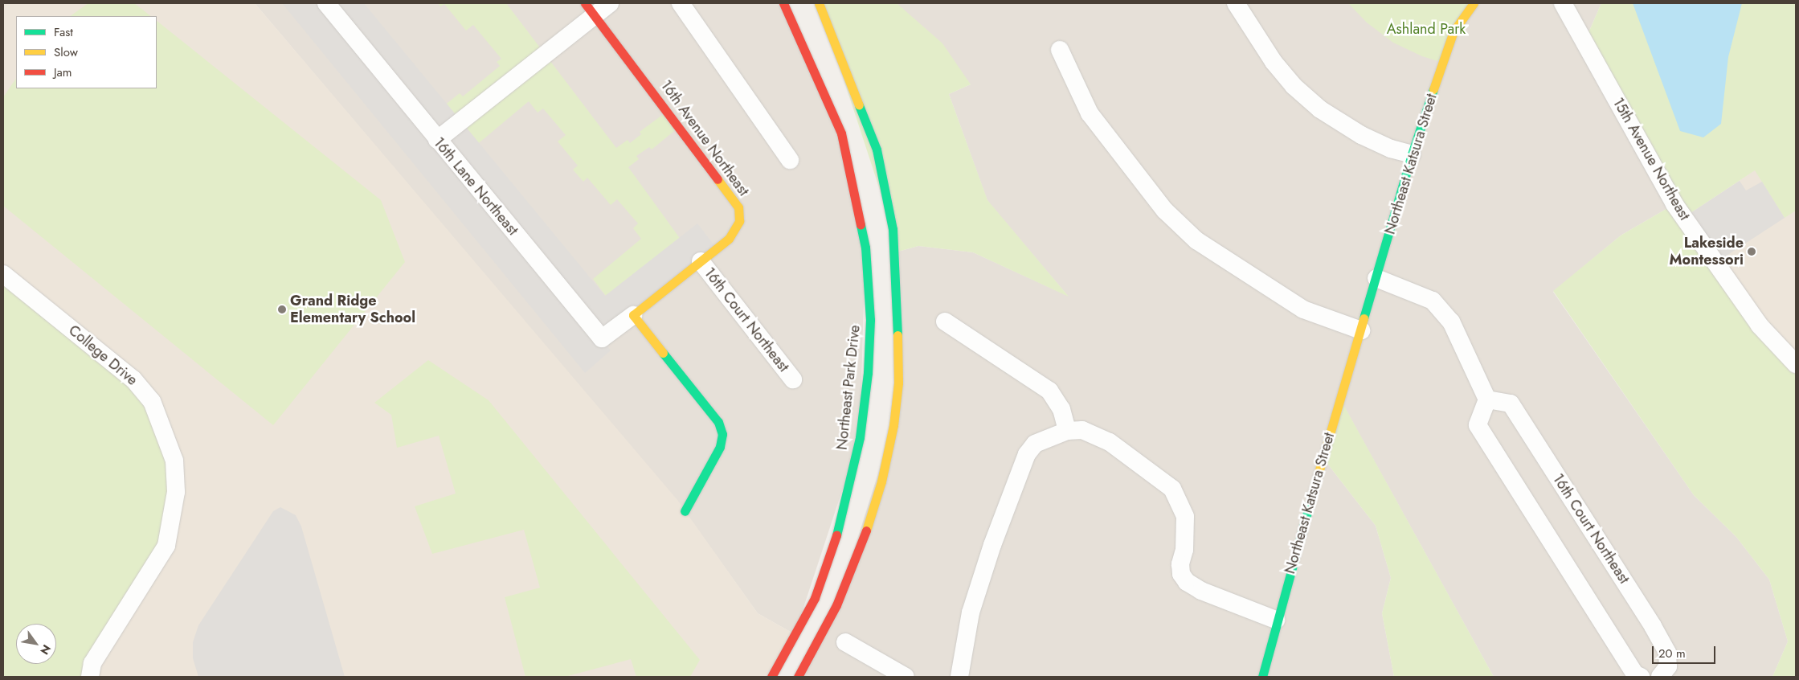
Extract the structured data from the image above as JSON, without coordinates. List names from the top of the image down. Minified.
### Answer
{"streets":{"street":["16th Avenue Northeast","15th Avenue Northeast","Northeast Katsura Street","16th Lane Northeast","16th Court Northeast","College Drive","Northeast Park Drive"]},"crossings":[["16th Avenue Northeast","16th Lane Northeast"],["16th Avenue Northeast","16th Court Northeast"]],"parks":["Ashland Park"],"places":["Lakeside Montessori","Grand Ridge Elementary School"],"legend":["Fast","Slow","Jam"],"scale_bar":"20 m","north":"bottom right"}
